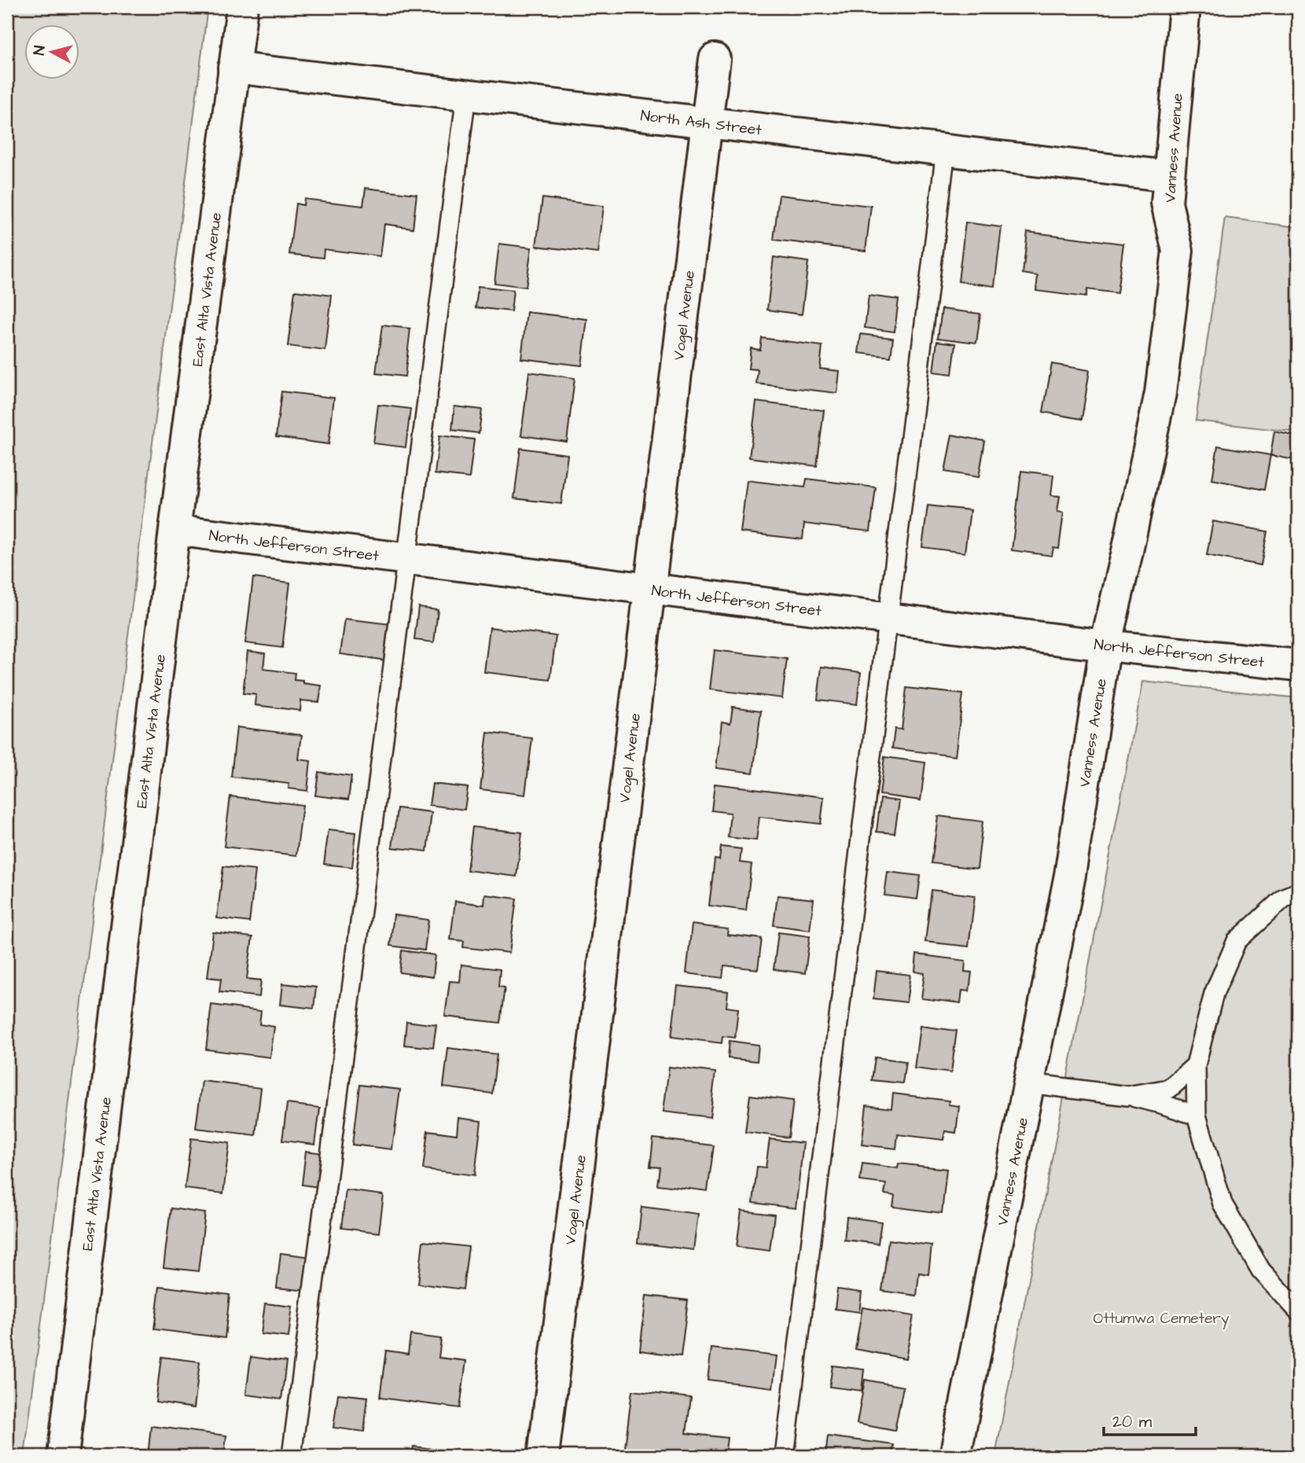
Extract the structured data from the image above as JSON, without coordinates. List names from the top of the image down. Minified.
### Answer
{"streets":{"street":["North Ash Street","Vanness Avenue","East Alta Vista Avenue","Vogel Avenue","North Jefferson Street"]},"crossings":[["North Ash Street","Vanness Avenue"],["North Ash Street","East Alta Vista Avenue"],["North Ash Street","Vogel Avenue"],["Vanness Avenue","North Jefferson Street"],["East Alta Vista Avenue","North Jefferson Street"],["Vogel Avenue","North Jefferson Street"]],"parks":["Ottumwa Cemetery"],"scale_bar":"20 m","north":"left"}
